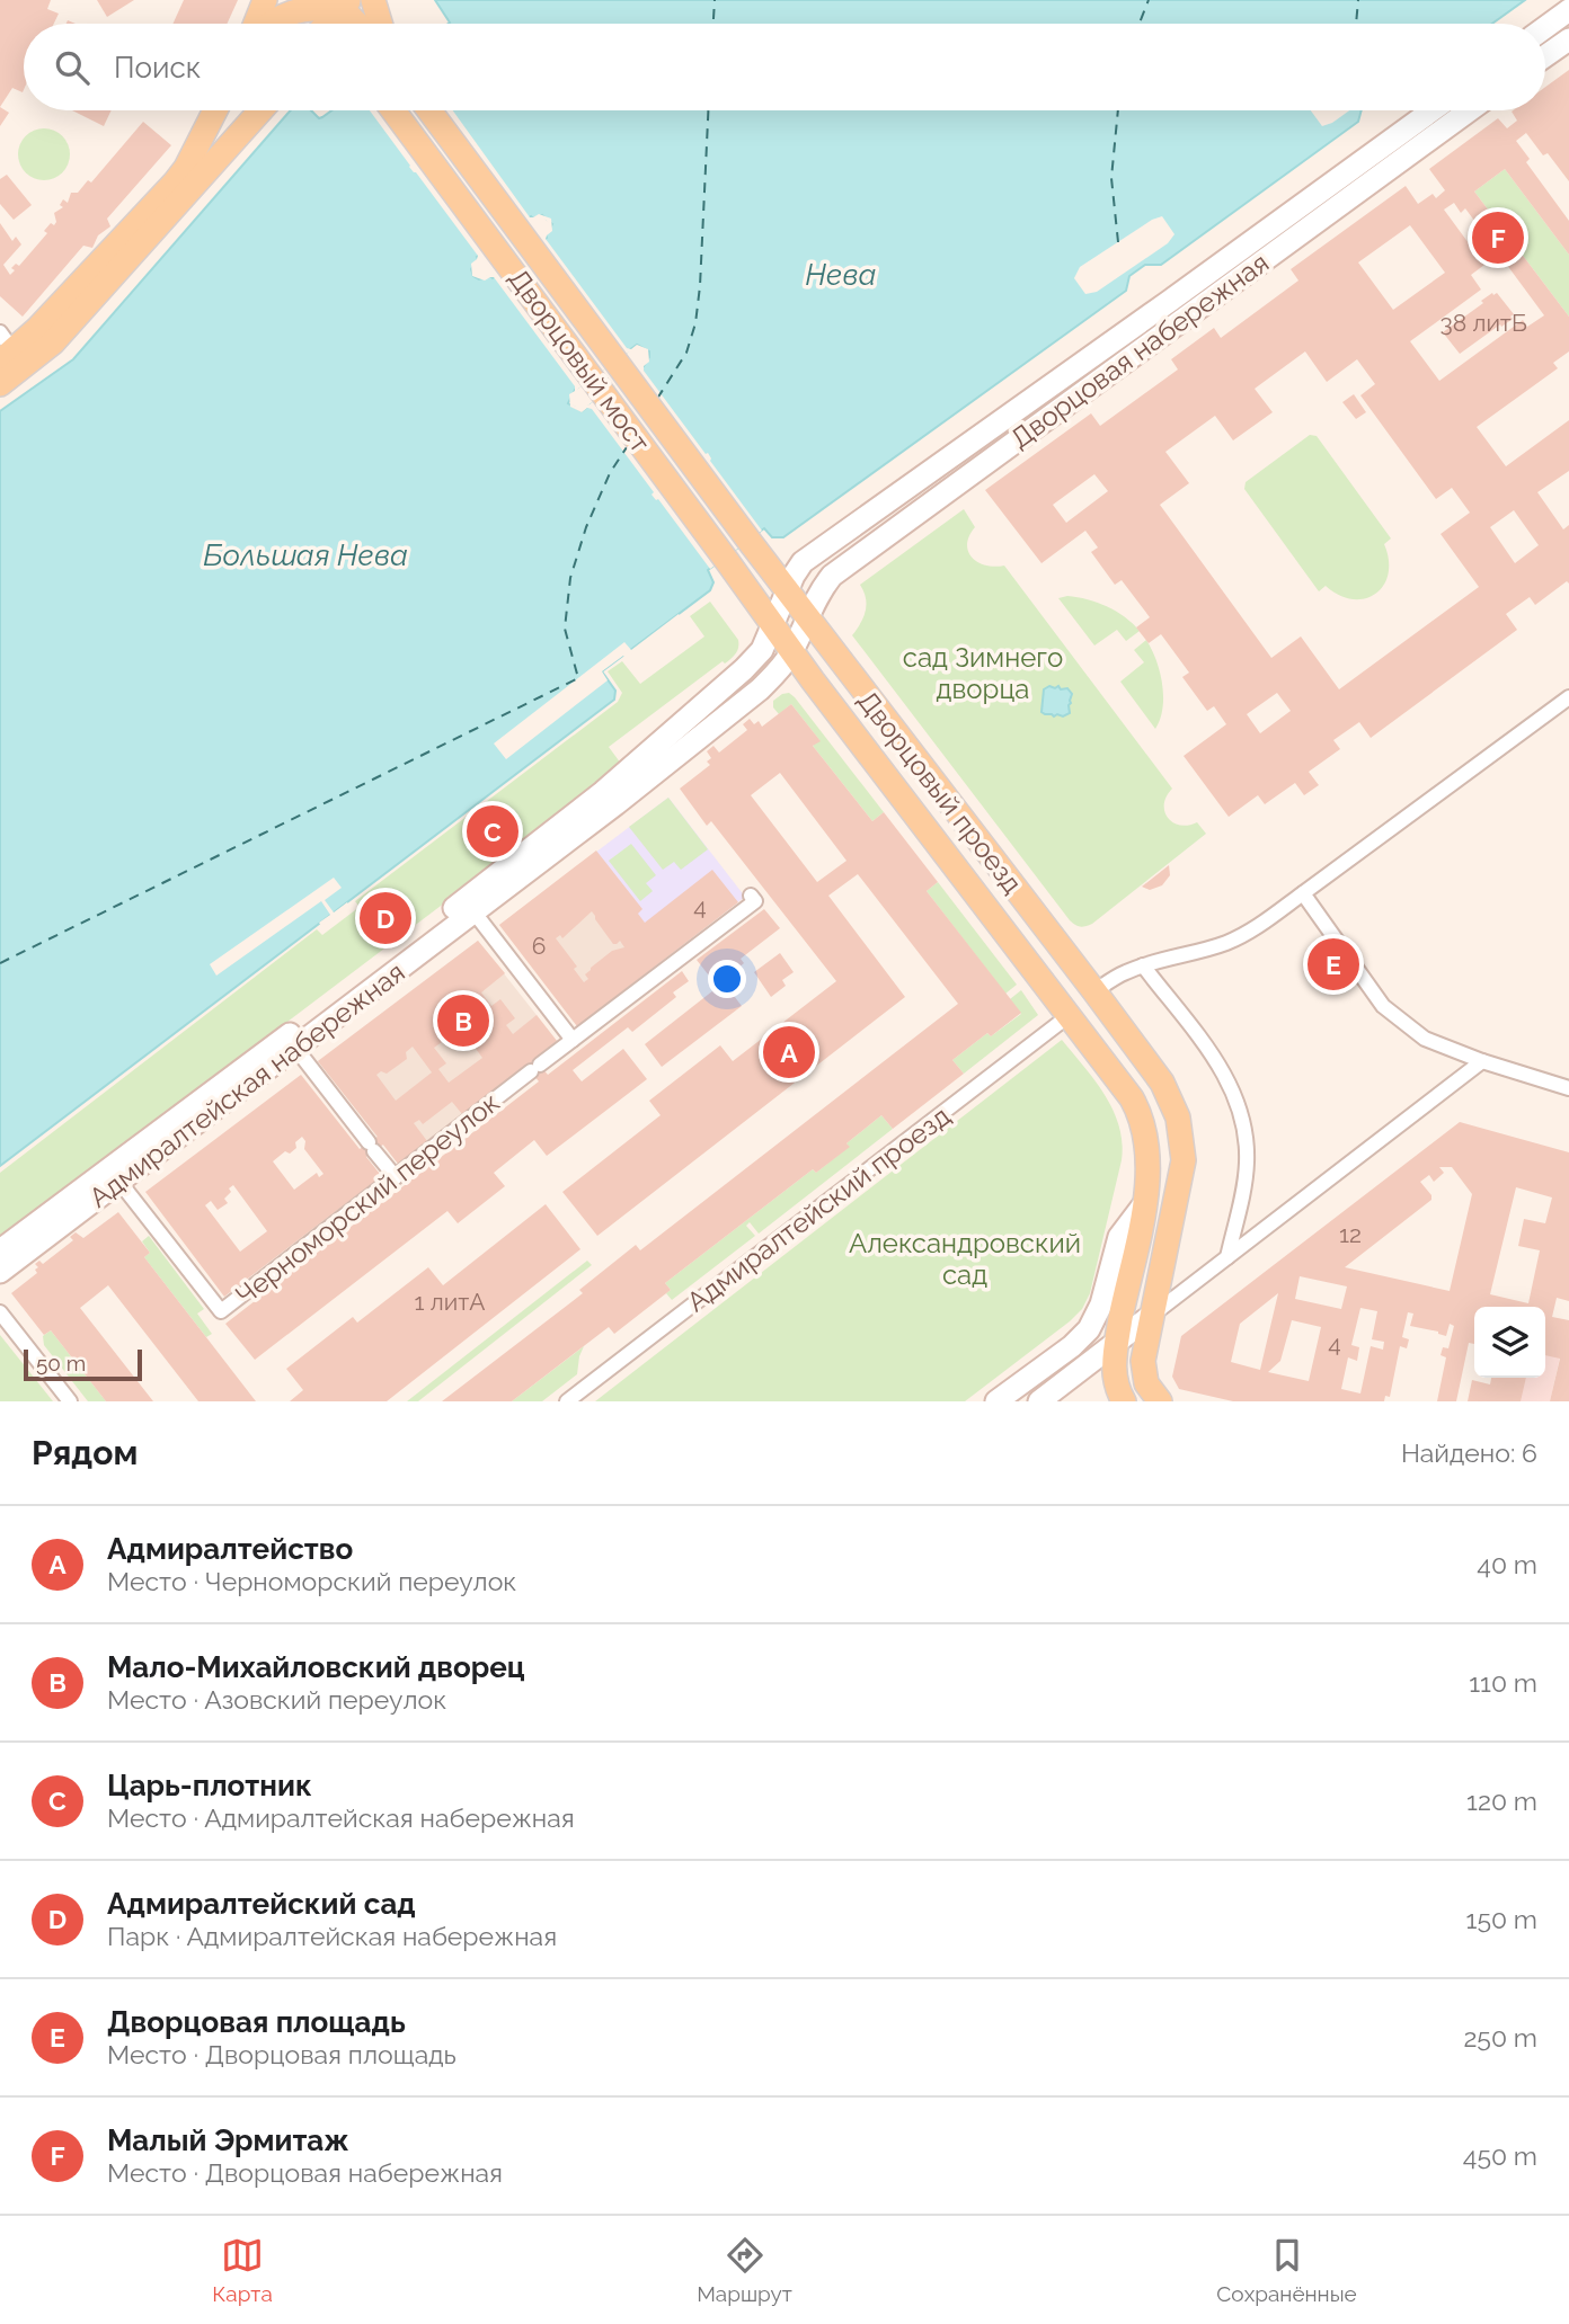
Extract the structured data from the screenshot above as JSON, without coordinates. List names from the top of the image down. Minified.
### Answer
{"streets":{"main road":["Дворцовая набережная","Дворцовый мост","Дворцовый проезд","Адмиралтейская набережная"],"street":["Черноморский переулок","Адмиралтейский проезд"]},"crossings":[["Дворцовая набережная","Дворцовый мост"],["Дворцовая набережная","Дворцовый проезд"],["Дворцовая набережная","Адмиралтейская набережная"],["Дворцовый мост","Дворцовый проезд"],["Дворцовый мост","Адмиралтейская набережная"],["Дворцовый проезд","Адмиралтейская набережная"],["Дворцовый проезд","Адмиралтейский проезд"],["Адмиралтейская набережная","Черноморский переулок"]],"water":["Нева","Большая Нева"],"parks":["сад Зимнего дворца","Александровский сад"],"house_numbers":["38 литБ","4","6","12","1 литА","4"],"scale_bar":"50 m","page":{"search":"Поиск","pins":["F","C","D","E","B","A"],"scale":"50 m","heading":["Рядом","Найдено: 6"],"list":[{"mark":"A","name":"Адмиралтейство","note":"Место · Черноморский переулок","value":"40 m"},{"mark":"B","name":"Мало-Михайловский дворец","note":"Место · Азовский переулок","value":"110 m"},{"mark":"C","name":"Царь-плотник","note":"Место · Адмиралтейская набережная","value":"120 m"},{"mark":"D","name":"Адмиралтейский сад","note":"Парк · Адмиралтейская набережная","value":"150 m"},{"mark":"E","name":"Дворцовая площадь","note":"Место · Дворцовая площадь","value":"250 m"},{"mark":"F","name":"Малый Эрмитаж","note":"Место · Дворцовая набережная","value":"450 m"}],"nav":["Карта","Маршрут","Сохранённые"]}}
